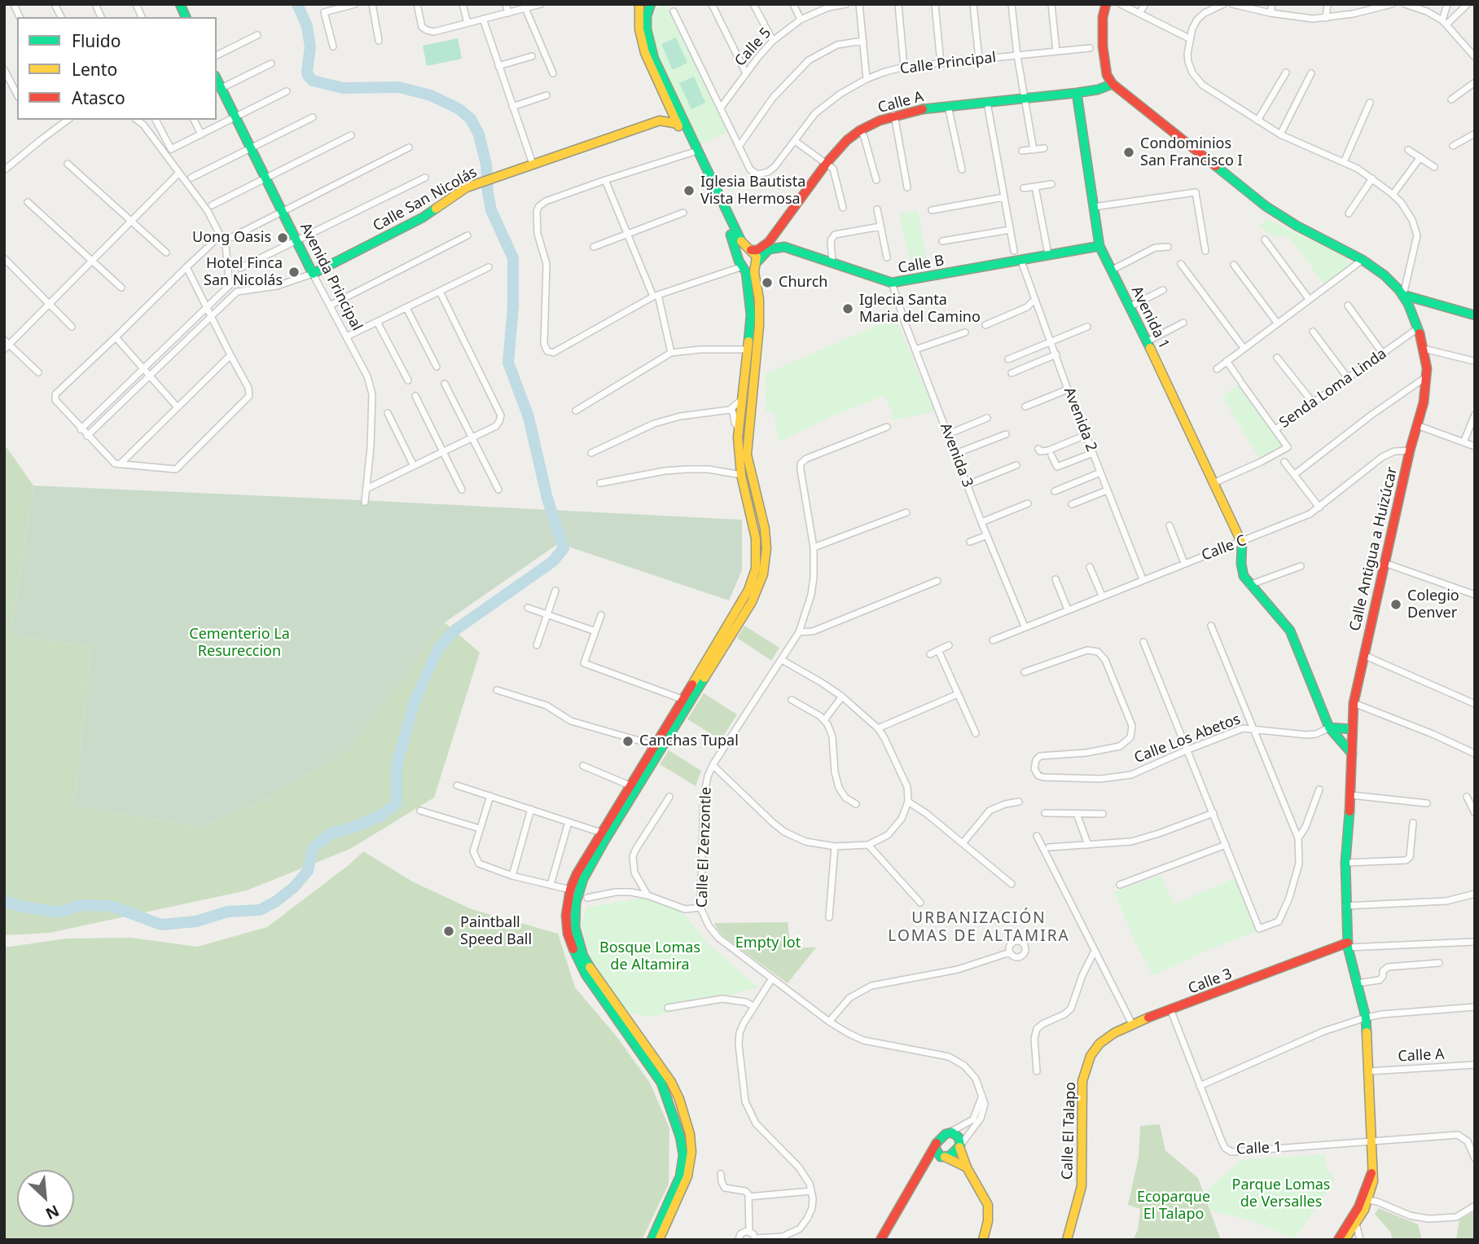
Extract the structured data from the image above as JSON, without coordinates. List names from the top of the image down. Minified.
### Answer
{"streets":{"main road":["Calle A","Calle San Nicolás","Calle B","Avenida Principal","Avenida 1","Calle Antigua a Huizúcar","Calle Los Abetos","Calle 3","Calle El Talapo"],"street":["Calle 5","Calle Principal","Senda Loma Linda","Avenida 2","Avenida 3","Calle C","Calle El Zenzontle","Calle 1"]},"crossings":[["Calle 5","Calle Principal"],["Calle A","Avenida 1"],["Calle A","Calle Antigua a Huizúcar"],["Calle San Nicolás","Avenida Principal"],["Calle B","Avenida 1"],["Calle B","Avenida 2"],["Calle B","Avenida 3"],["Avenida 1","Senda Loma Linda"],["Avenida 1","Calle C"],["Senda Loma Linda","Calle Antigua a Huizúcar"],["Avenida 2","Calle C"],["Avenida 3","Calle C"],["Calle C","Calle Antigua a Huizúcar"],["Calle Antigua a Huizúcar","Calle Los Abetos"],["Calle Antigua a Huizúcar","Calle 3"],["Calle Antigua a Huizúcar","Calle 1"],["Calle 3","Calle El Talapo"],["Calle 3","Calle 1"]],"districts":["URBANIZACIÓN LOMAS DE ALTAMIRA"],"parks":["Cementerio La Resureccion","Empty lot","Bosque Lomas de Altamira","Parque Lomas de Versalles","Ecoparque El Talapo"],"places":["Condominios San Francisco I","Iglesia Bautista Vista Hermosa","Uong Oasis","Hotel Finca San Nicolás","Church","Iglecia Santa Maria del Camino","Colegio Denver","Canchas Tupal","Paintball Speed Ball"],"legend":["Fluido","Lento","Atasco"],"north":"bottom right"}
